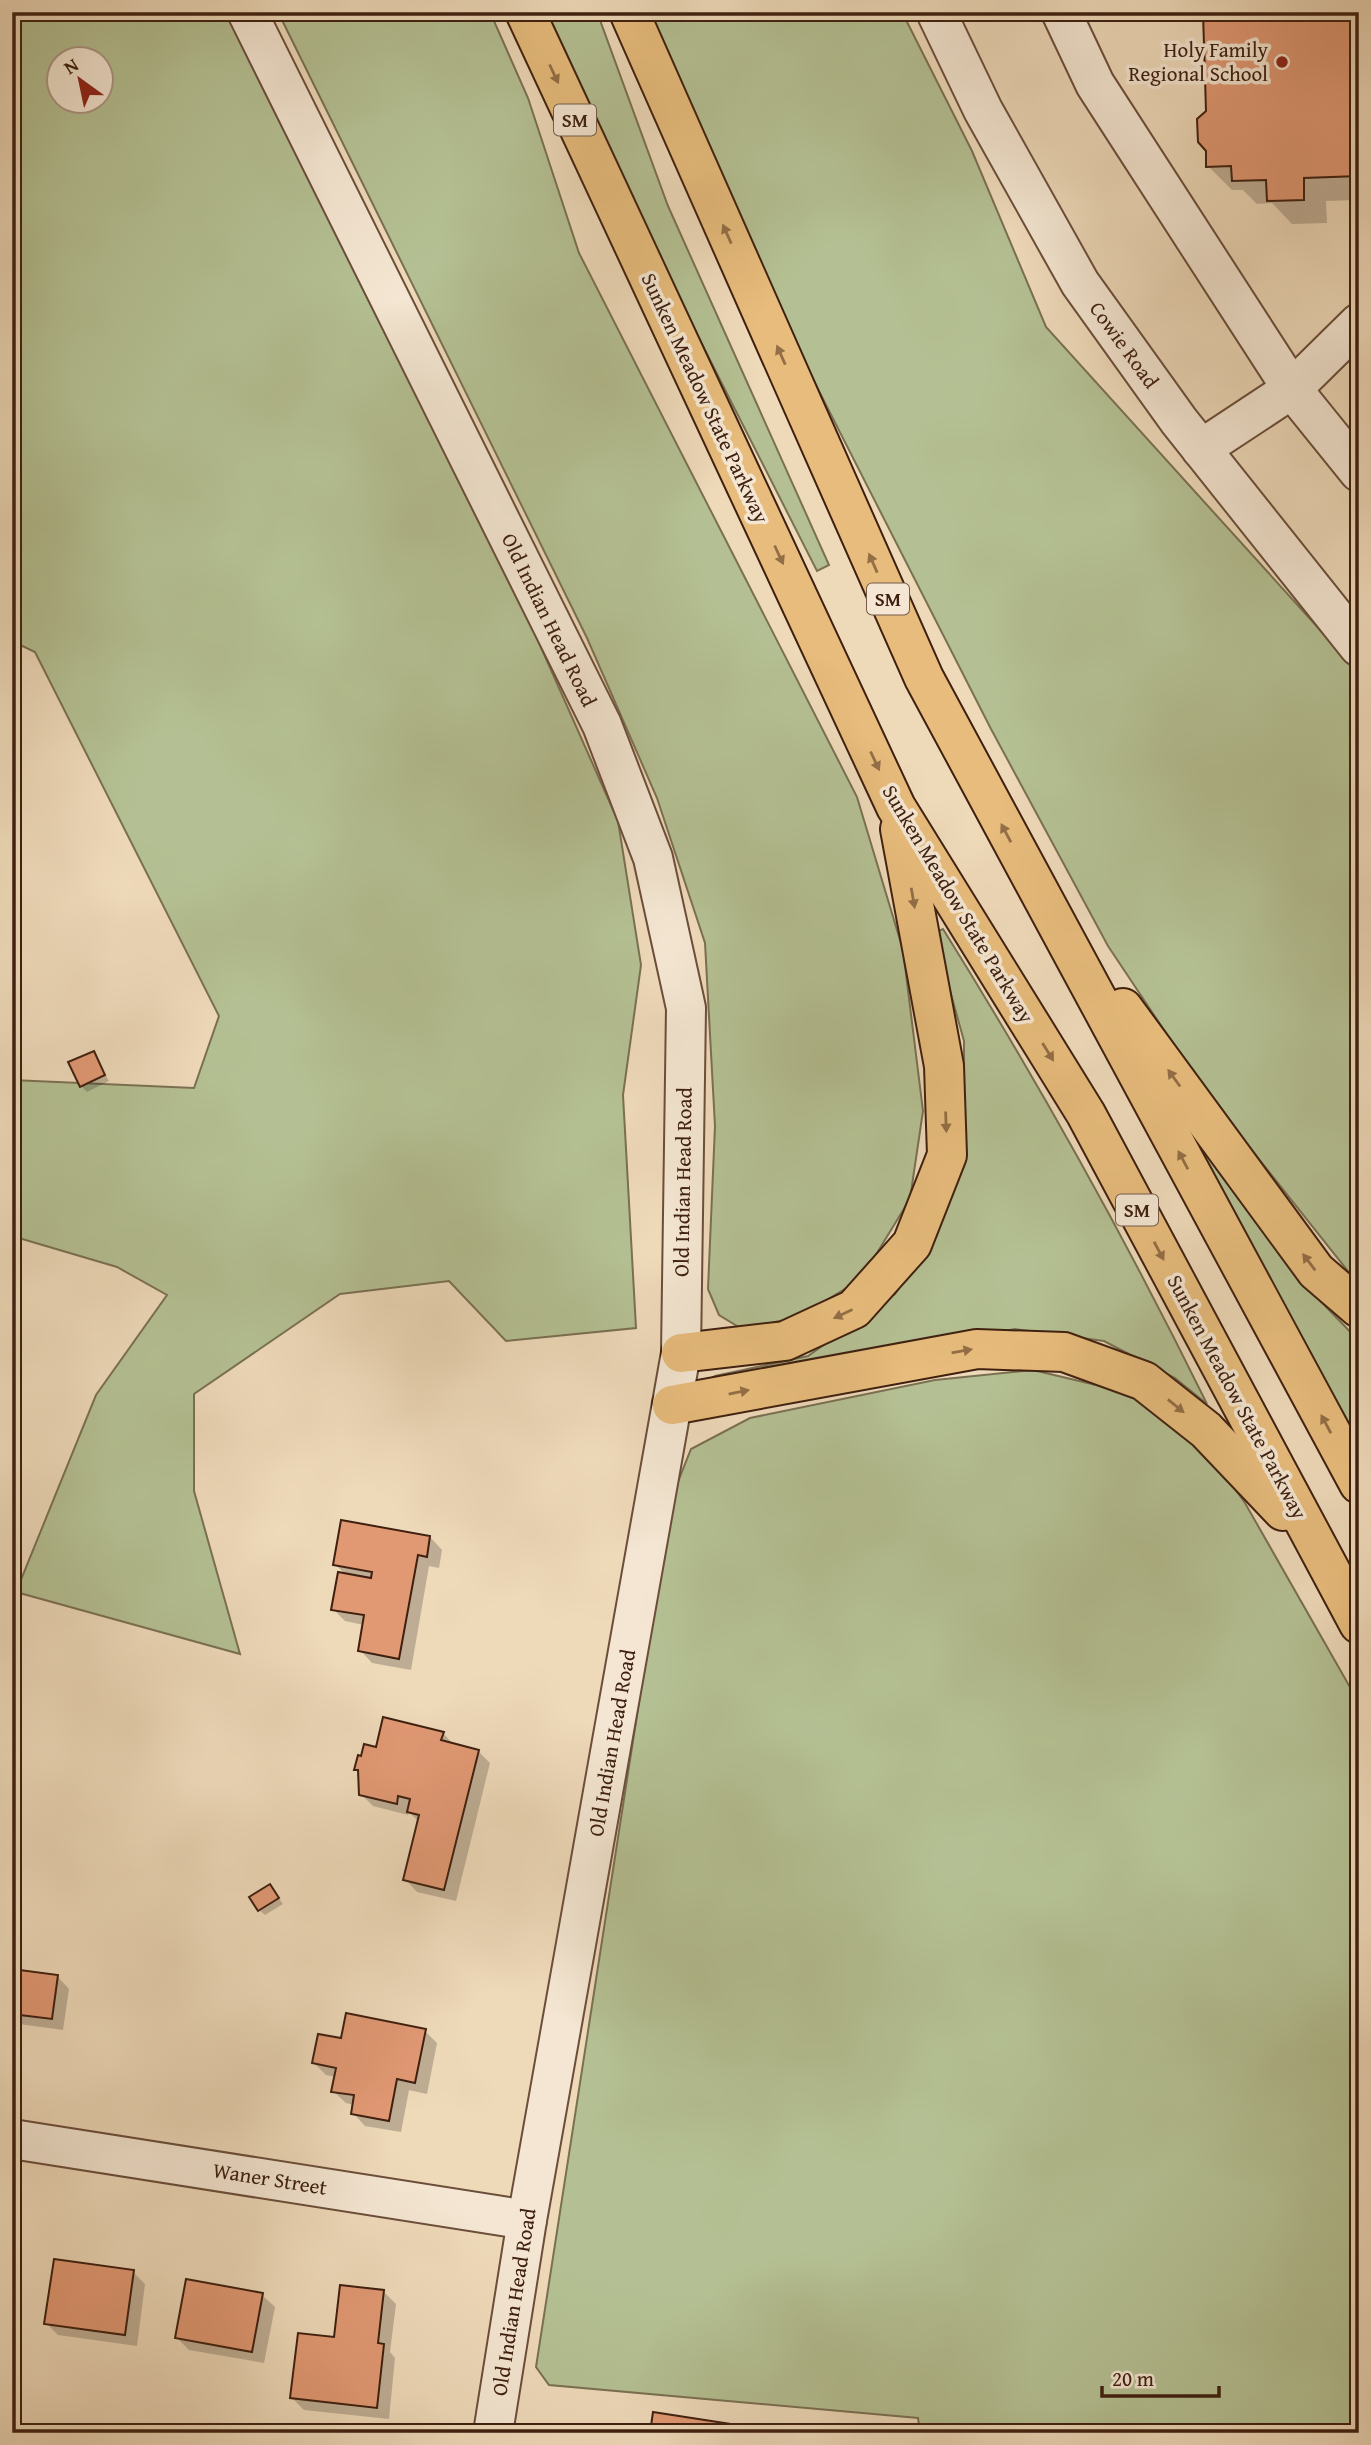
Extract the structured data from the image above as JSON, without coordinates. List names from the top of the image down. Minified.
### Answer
{"streets":{"highway":["SM","Sunken Meadow State Parkway"],"street":["Cowie Road","Old Indian Head Road","Waner Street"]},"crossings":[["Old Indian Head Road","Waner Street"]],"places":["Holy Family Regional School"],"scale_bar":"20 m","north":"top left"}
